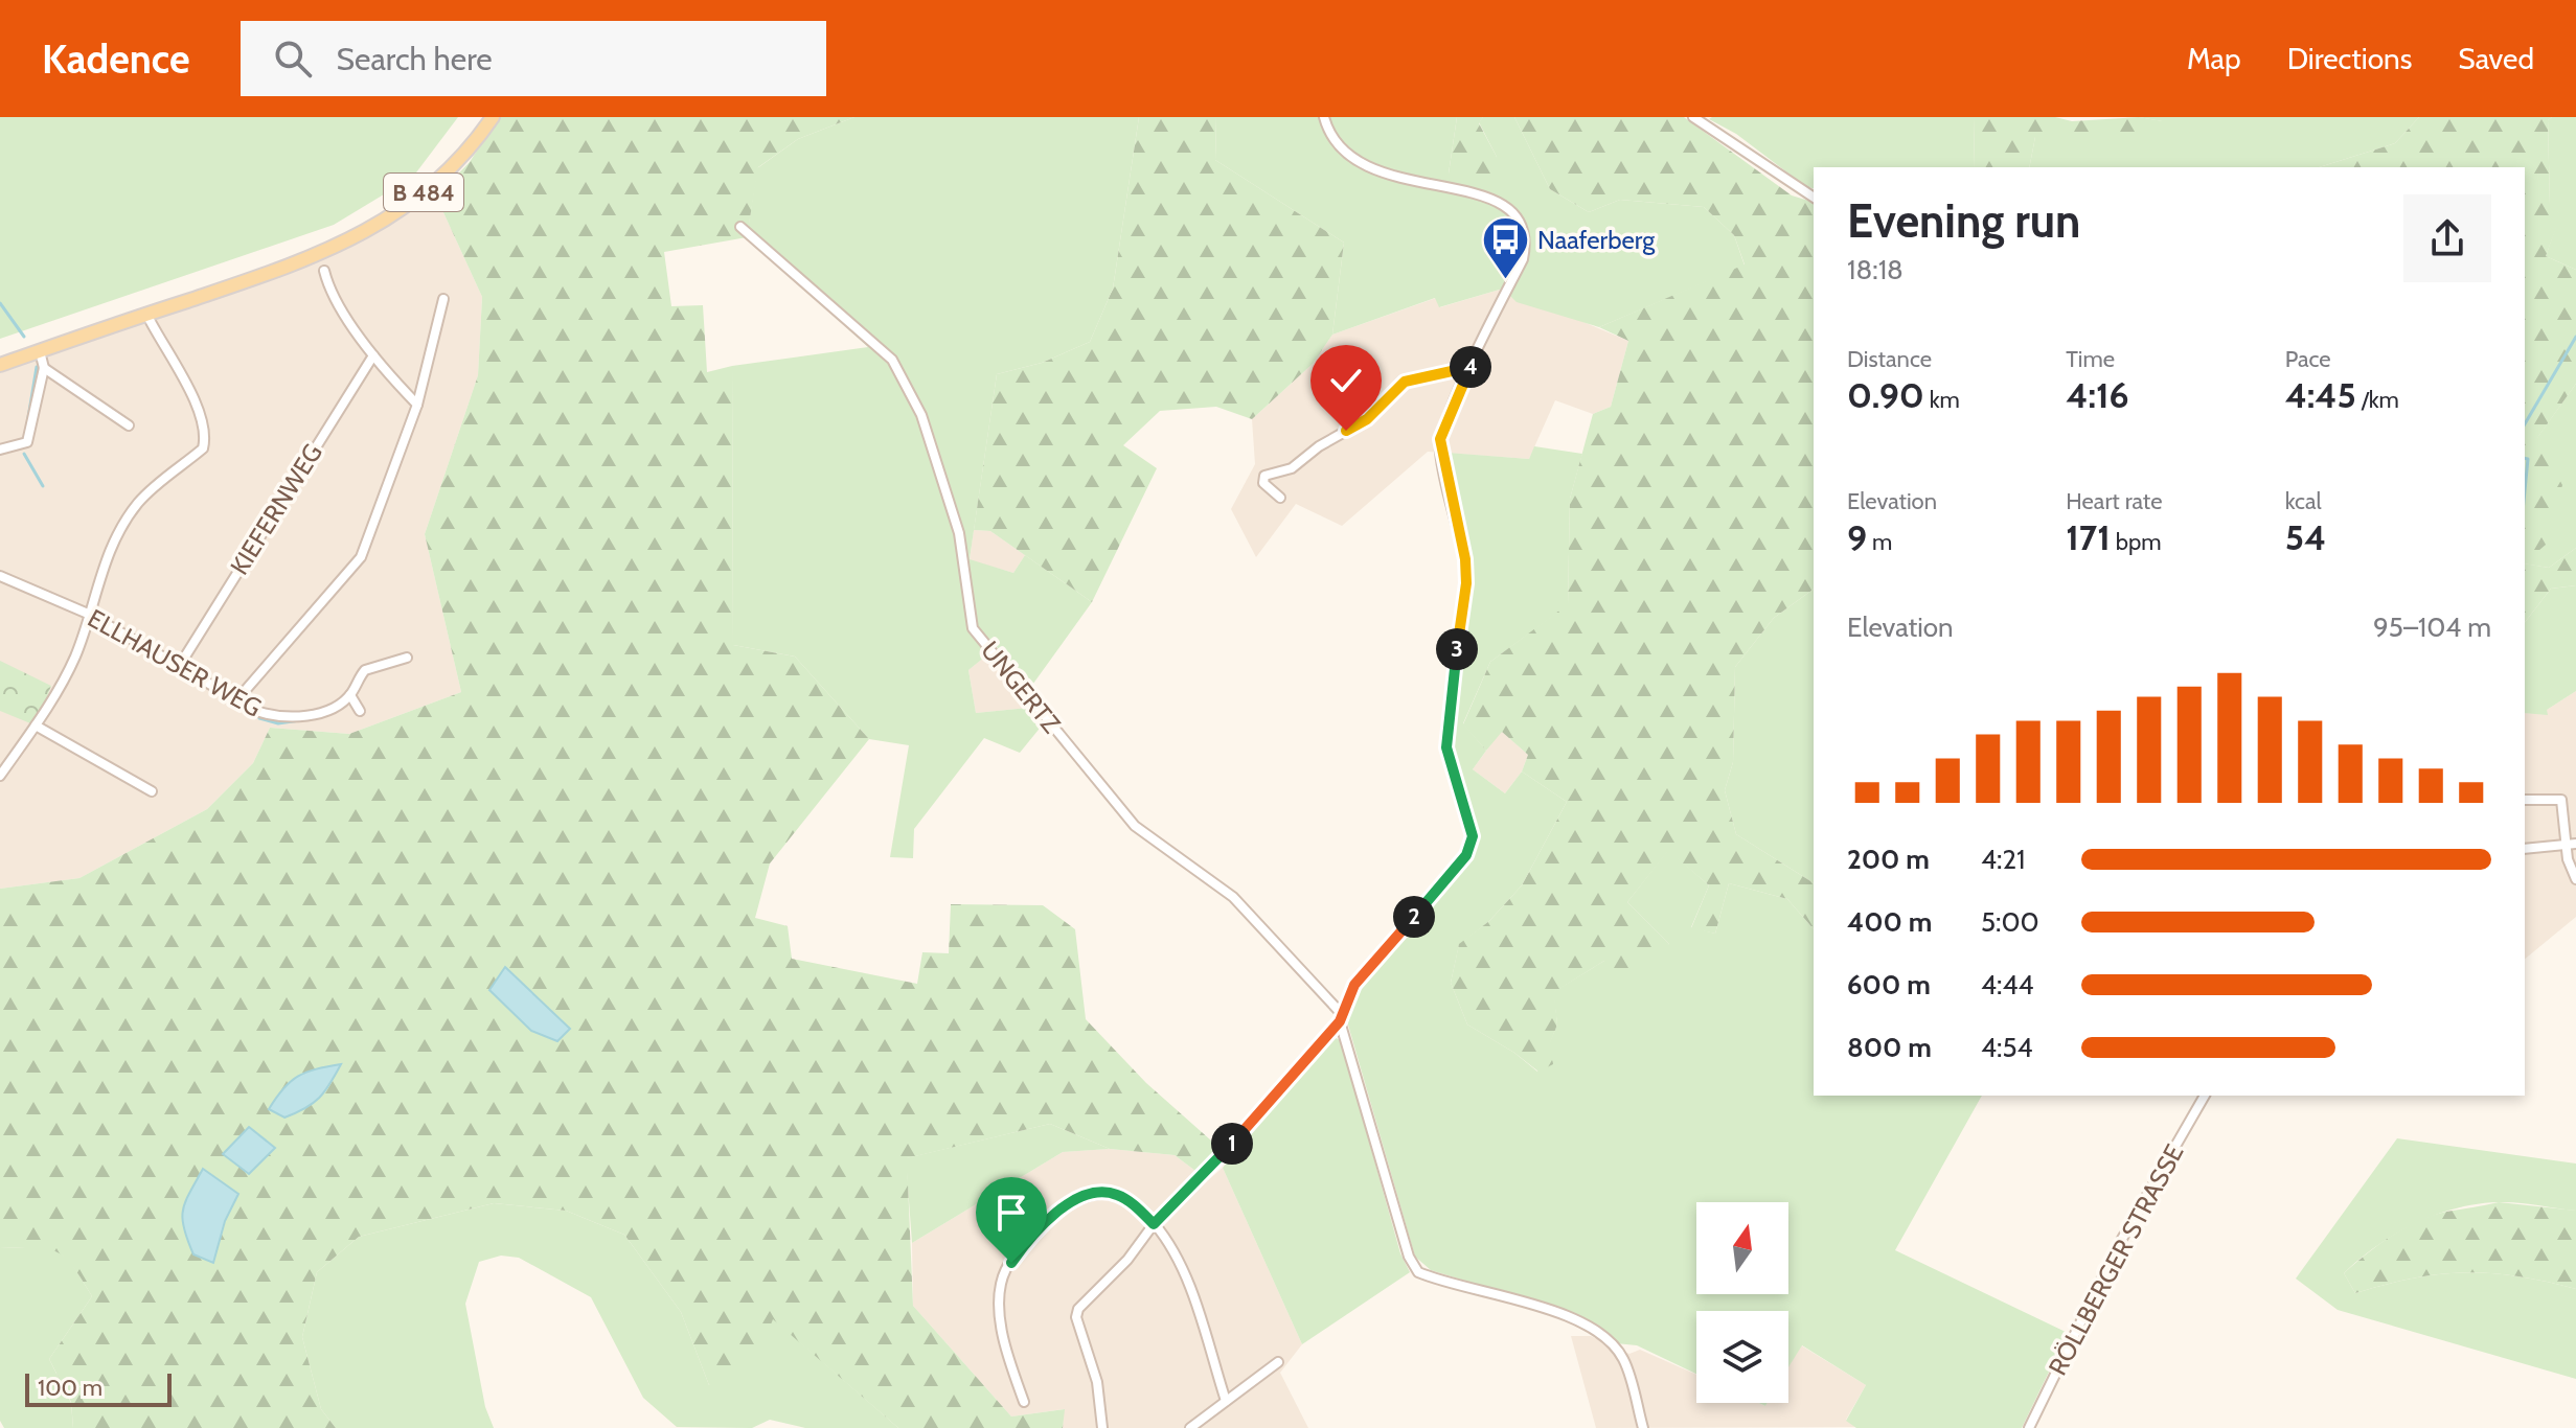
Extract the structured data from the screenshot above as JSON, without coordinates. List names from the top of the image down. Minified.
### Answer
{"streets":{"main road":["B 484"],"street":["KIEFERNWEG","ELLHAUSER WEG","UNGERTZ","RÖLLBERGER STRASSE"]},"crossings":[["KIEFERNWEG","ELLHAUSER WEG"]],"places":{"bus stop":["Naaferberg"]},"scale_bar":"100 m","north":"top","page":{"header":"Kadence","search":"Search here","nav":["Map","Directions","Saved"],"heading":["Evening run","18:18"],"stats":[["Distance","0.90 km"],["Time","4:16"],["Pace","4:45 /km"],["Elevation","9 m"],["Heart rate","171 bpm"],["kcal","54"]],"pins":["4","3","2","1"],"chart":["Elevation","95–104 m"],"list":[{"name":"200 m","note":"4:21"},{"name":"400 m","note":"5:00"},{"name":"600 m","note":"4:44"},{"name":"800 m","note":"4:54"}],"scale":"100 m"}}
